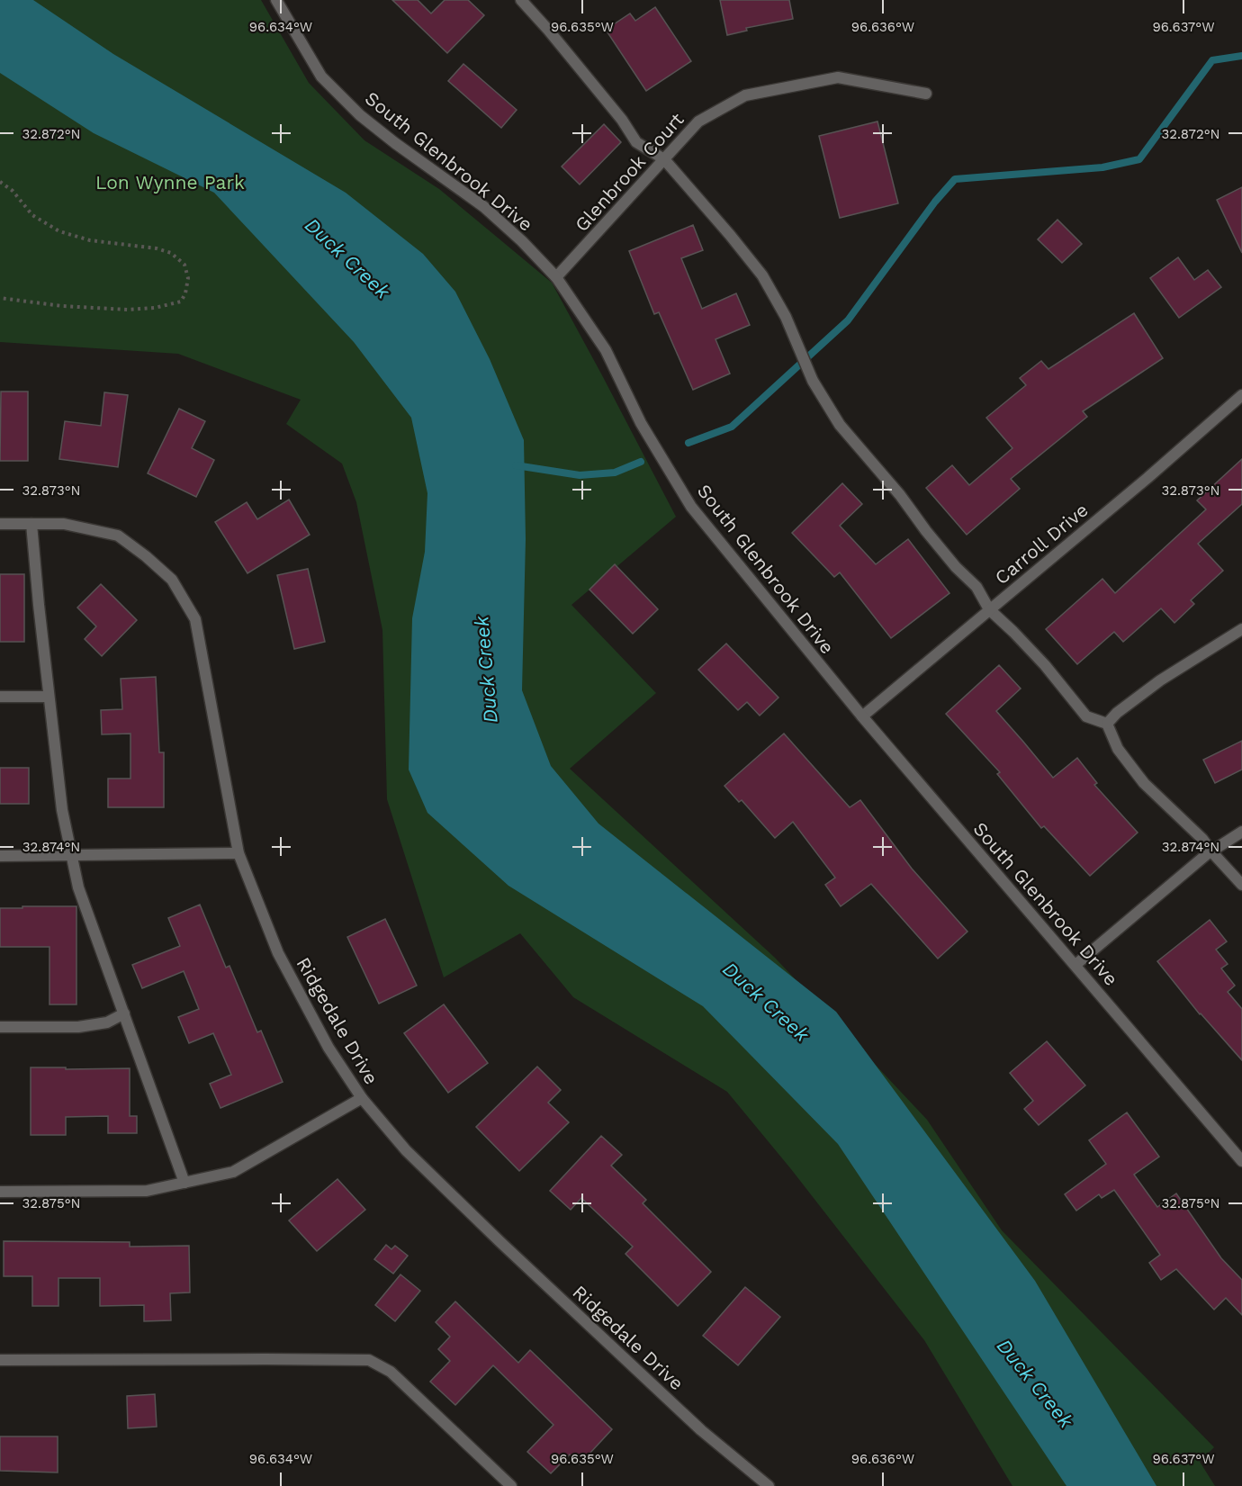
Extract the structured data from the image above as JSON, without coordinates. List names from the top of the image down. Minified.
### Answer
{"streets":{"street":["South Glenbrook Drive","Glenbrook Court","Carroll Drive","Ridgedale Drive"]},"crossings":[["South Glenbrook Drive","Glenbrook Court"],["South Glenbrook Drive","Carroll Drive"]],"water":["Duck Creek"],"parks":["Lon Wynne Park"],"coordinates":["96.634°W","96.635°W","96.636°W","96.637°W","32.872°N","32.873°N","32.874°N","32.875°N"]}
